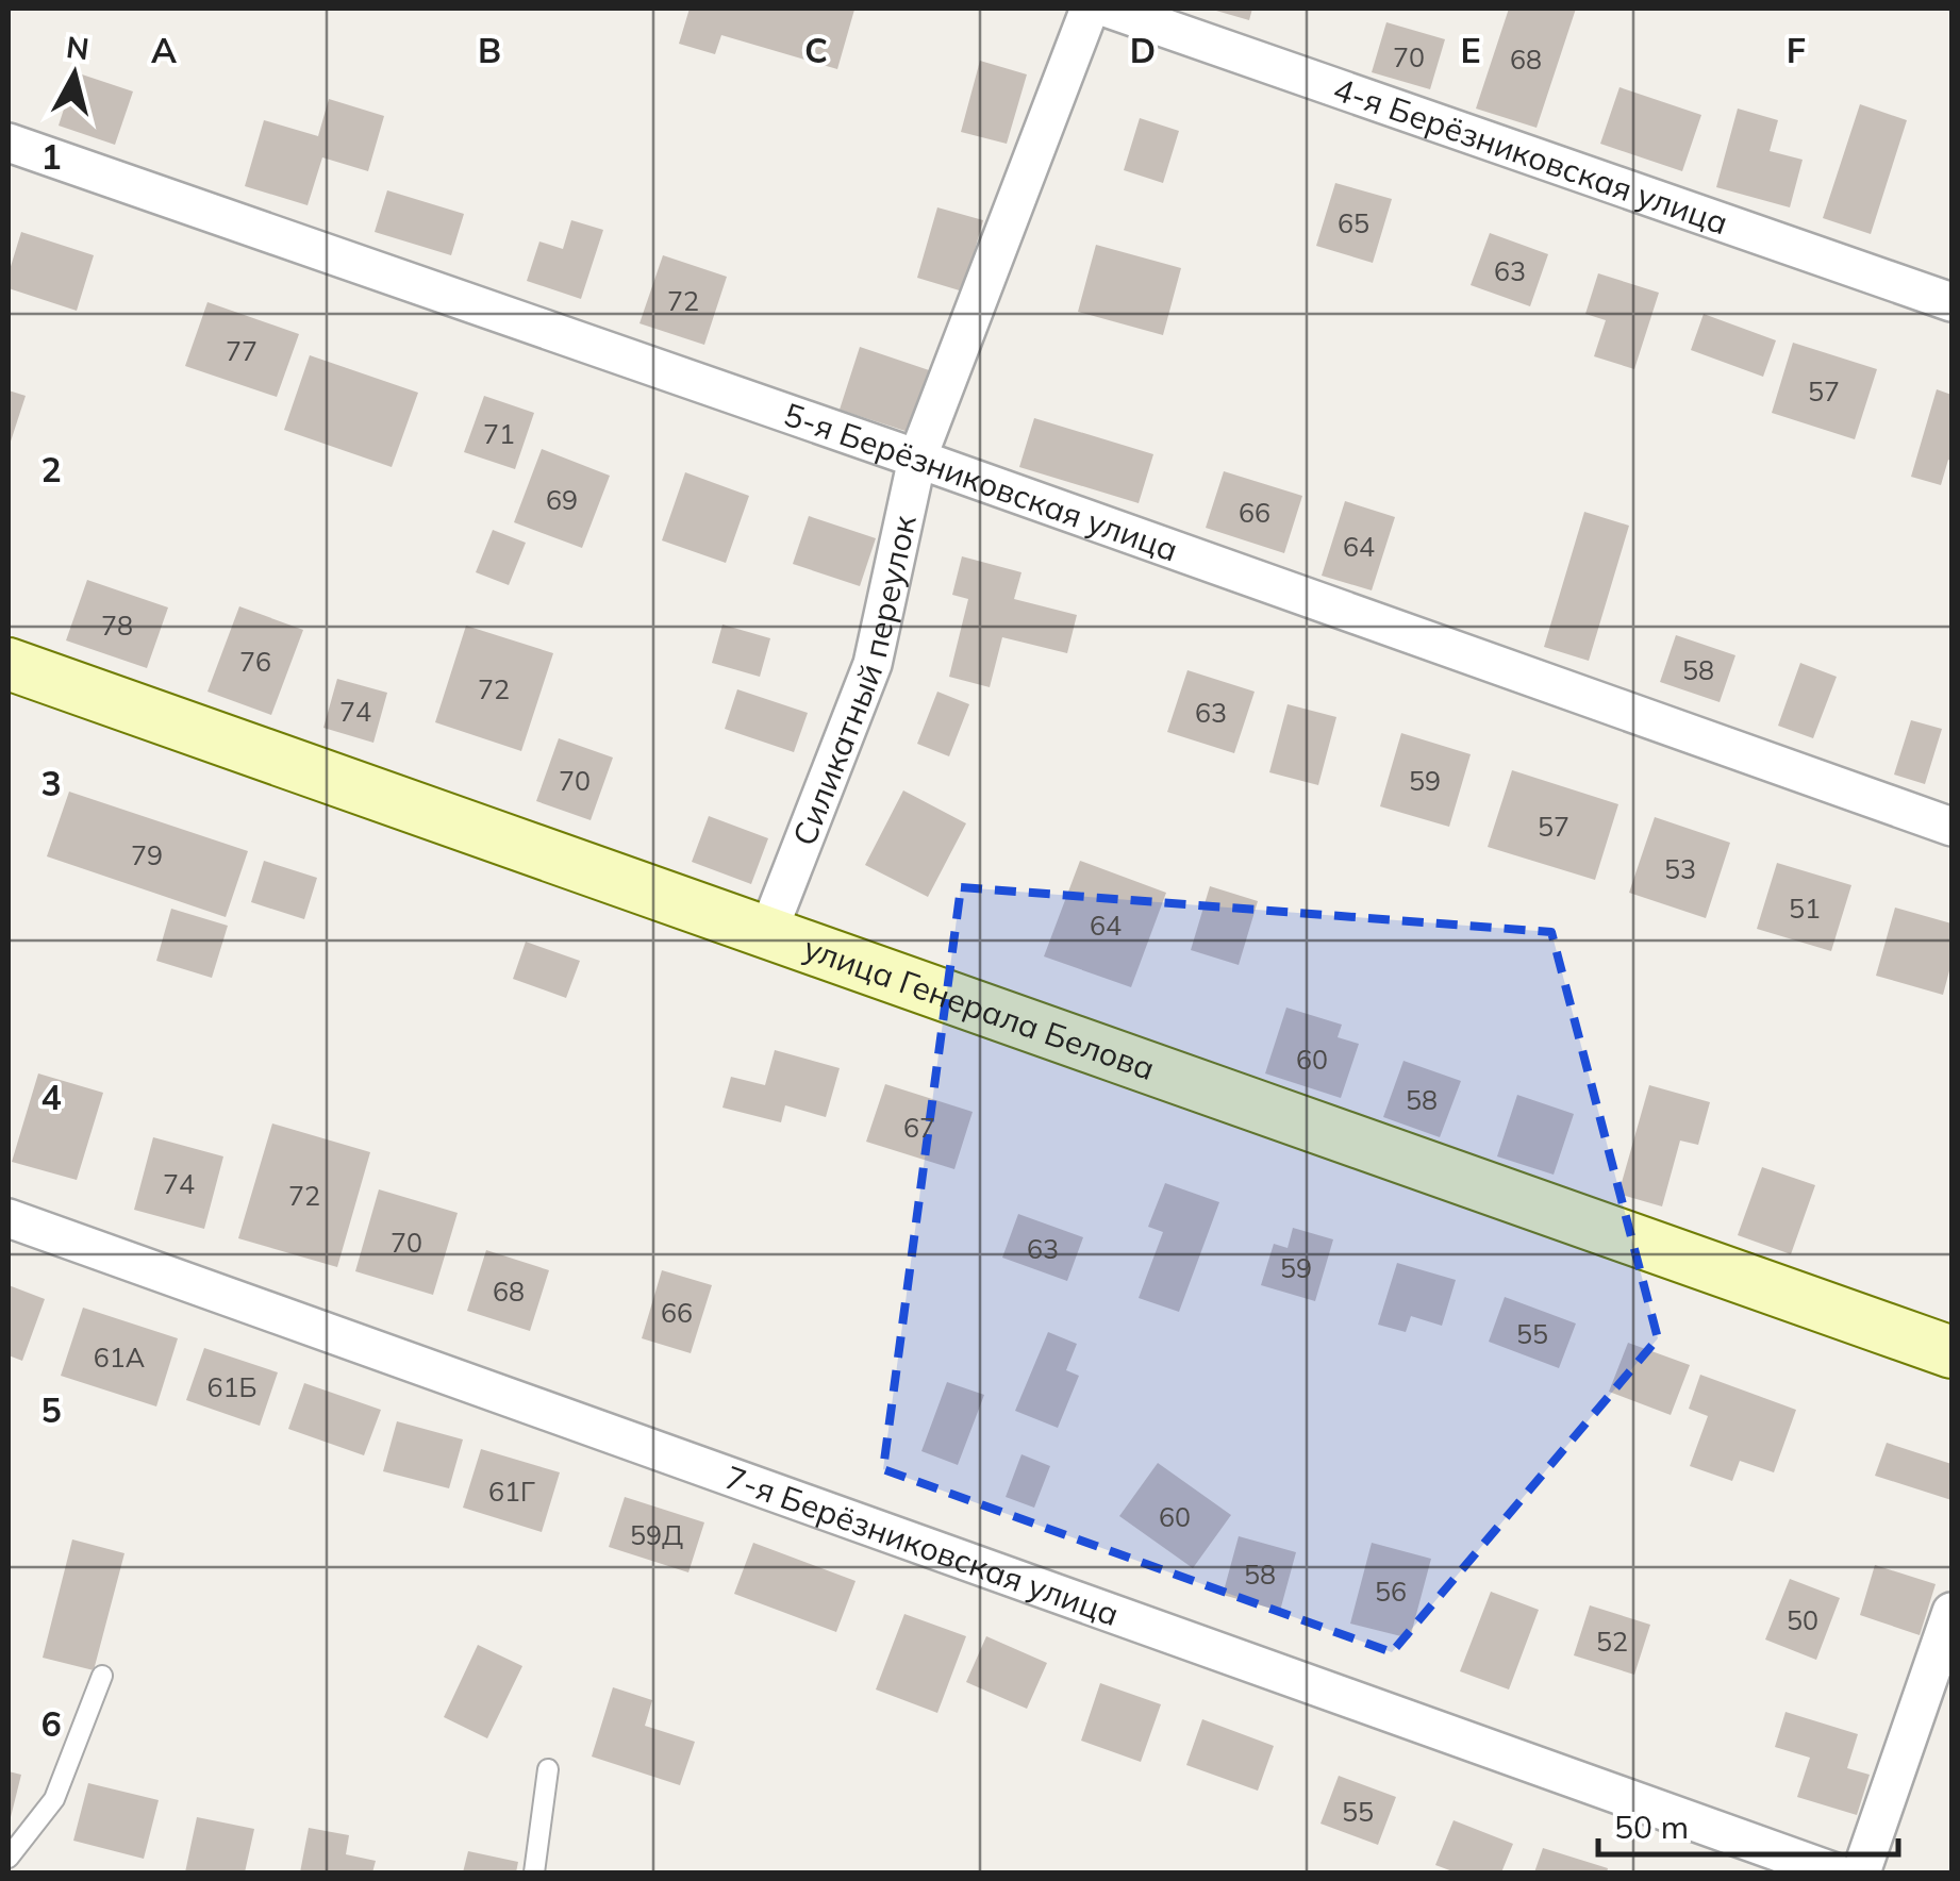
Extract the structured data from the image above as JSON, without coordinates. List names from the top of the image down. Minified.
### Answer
{"streets":{"main road":["улица Генерала Белова"],"street":["4-я Берёзниковская улица","5-я Берёзниковская улица","Силикатный переулок","7-я Берёзниковская улица"]},"crossings":[["5-я Берёзниковская улица","Силикатный переулок"],["Силикатный переулок","улица Генерала Белова"]],"house_numbers":["70","68","65","63","72","77","57","71","69","66","64","78","76","58","72","74","63","70","59","57","79","53","51","64","60","58","67","74","72","70","63","59","68","66","55","61А","61Б","61Г","60","59Д","58","56","50","52","55"],"scale_bar":"50 m","north":"top","grid":{"columns":["A","B","C","D","E","F"],"rows":["1","2","3","4","5","6"]}}
